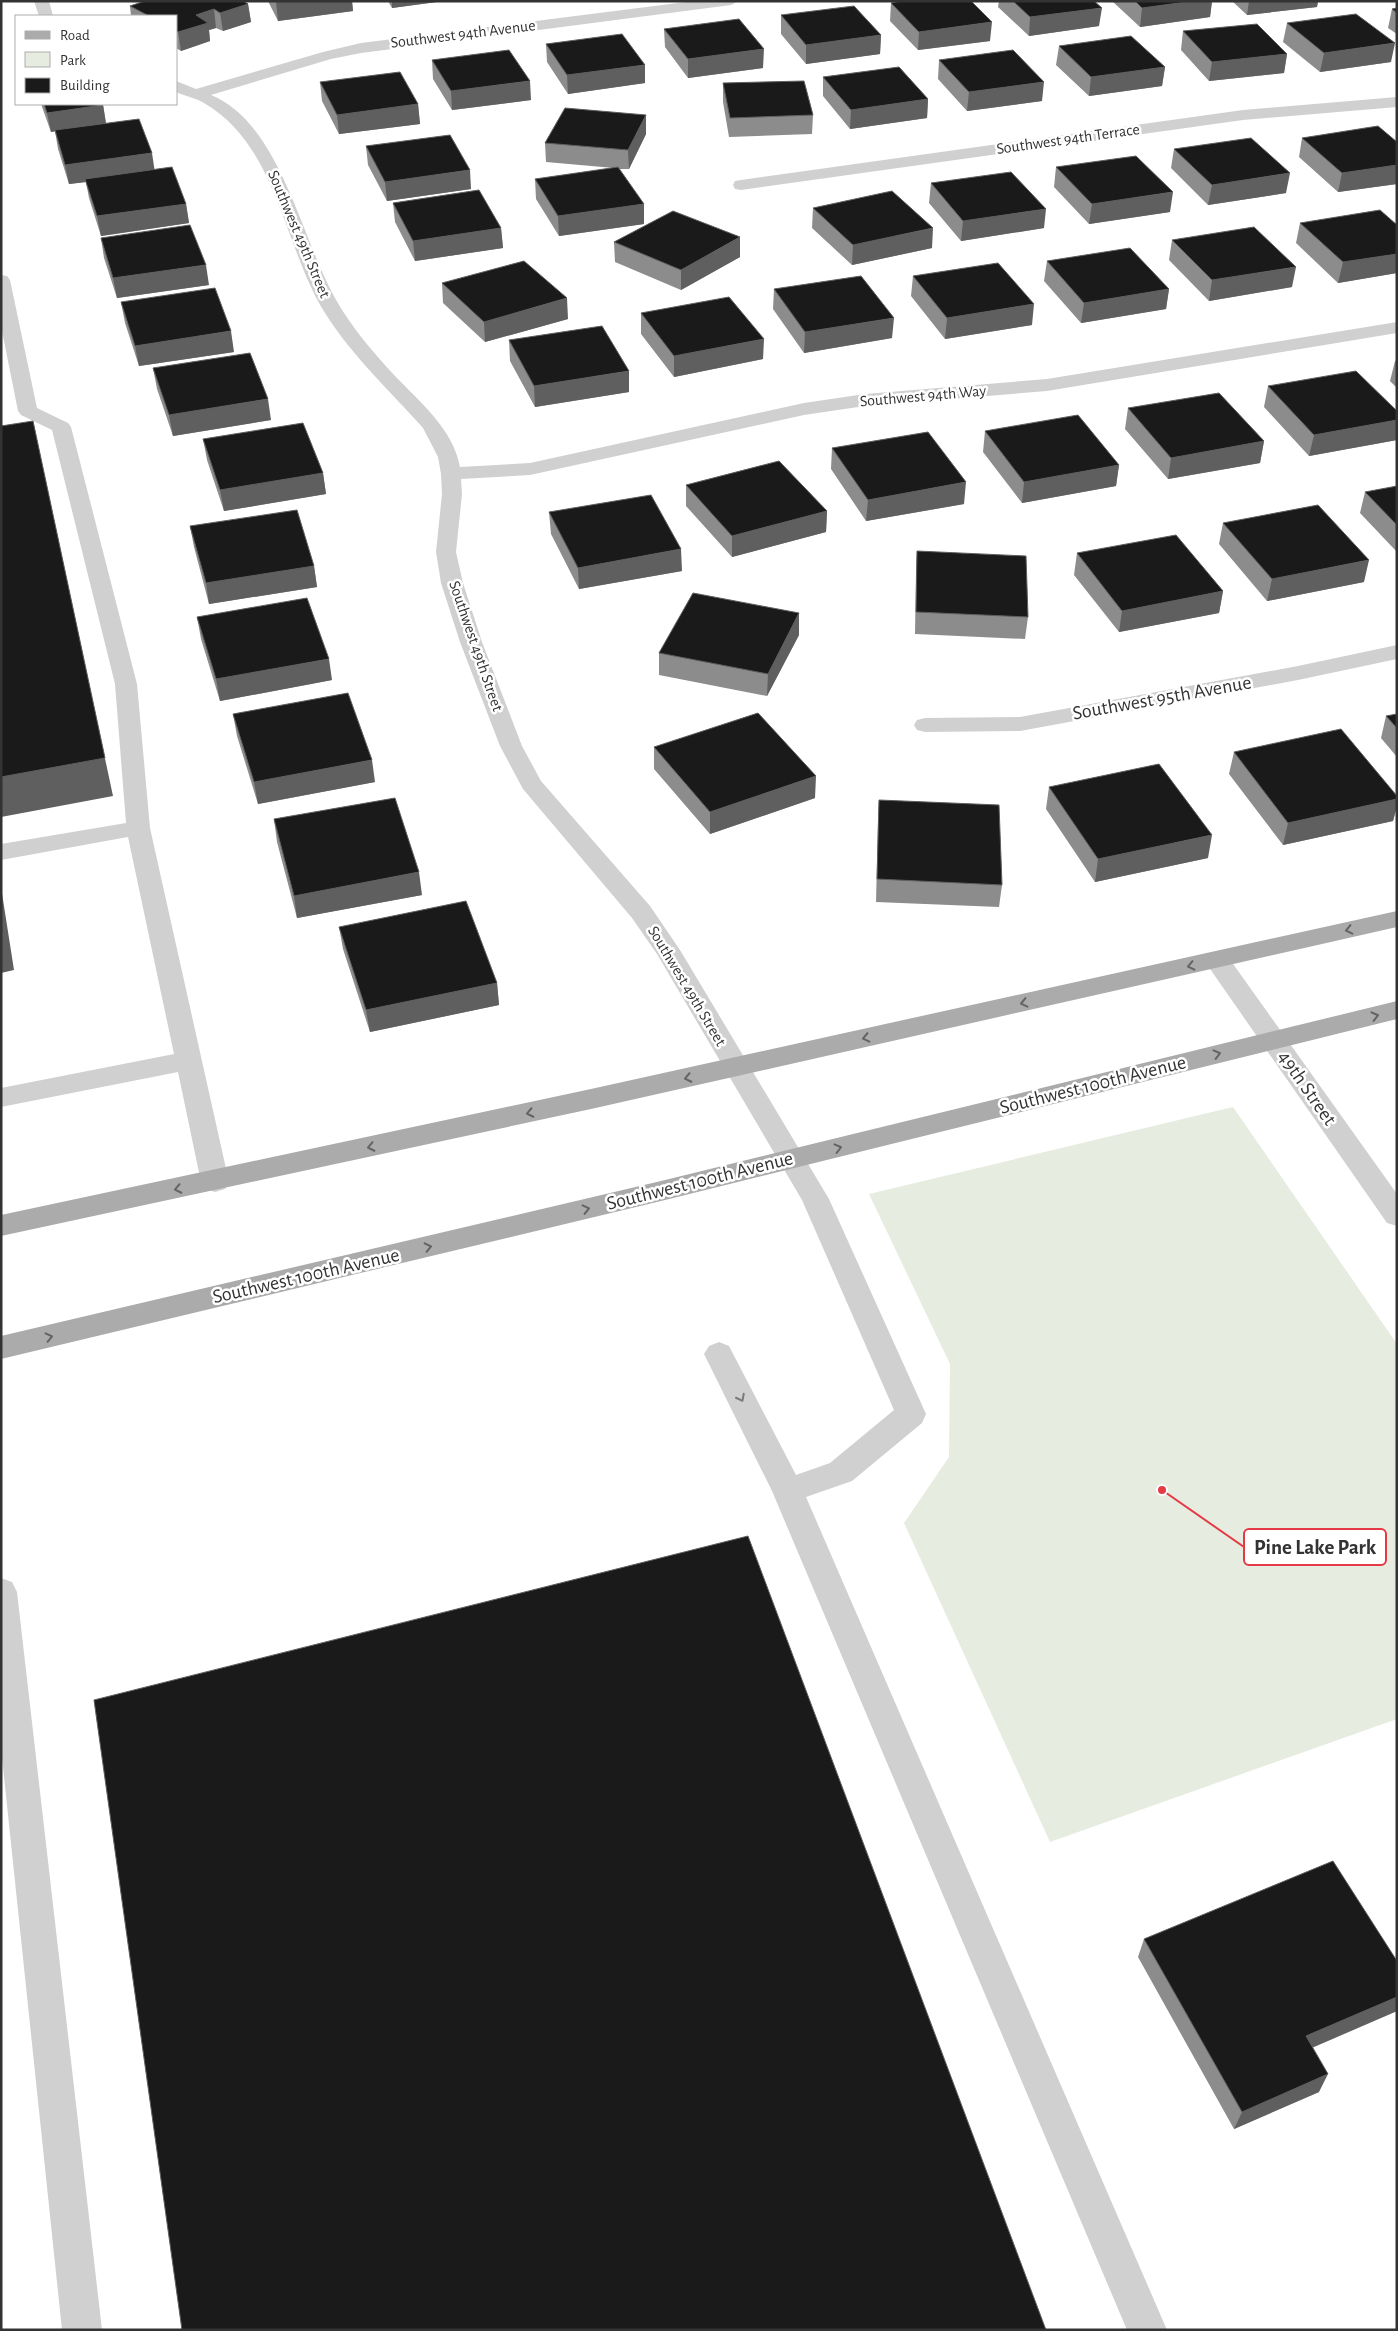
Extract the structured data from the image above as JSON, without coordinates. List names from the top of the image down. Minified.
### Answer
{"streets":{"main road":["Southwest 100th Avenue"],"street":["Southwest 94th Avenue","Southwest 94th Terrace","Southwest 49th Street","Southwest 94th Way","Southwest 95th Avenue","49th Street"]},"crossings":[["Southwest 94th Avenue","Southwest 49th Street"],["Southwest 49th Street","Southwest 94th Way"],["Southwest 49th Street","Southwest 100th Avenue"],["Southwest 100th Avenue","49th Street"]],"places":["Pine Lake Park"],"legend":["Road","Park","Building"]}
